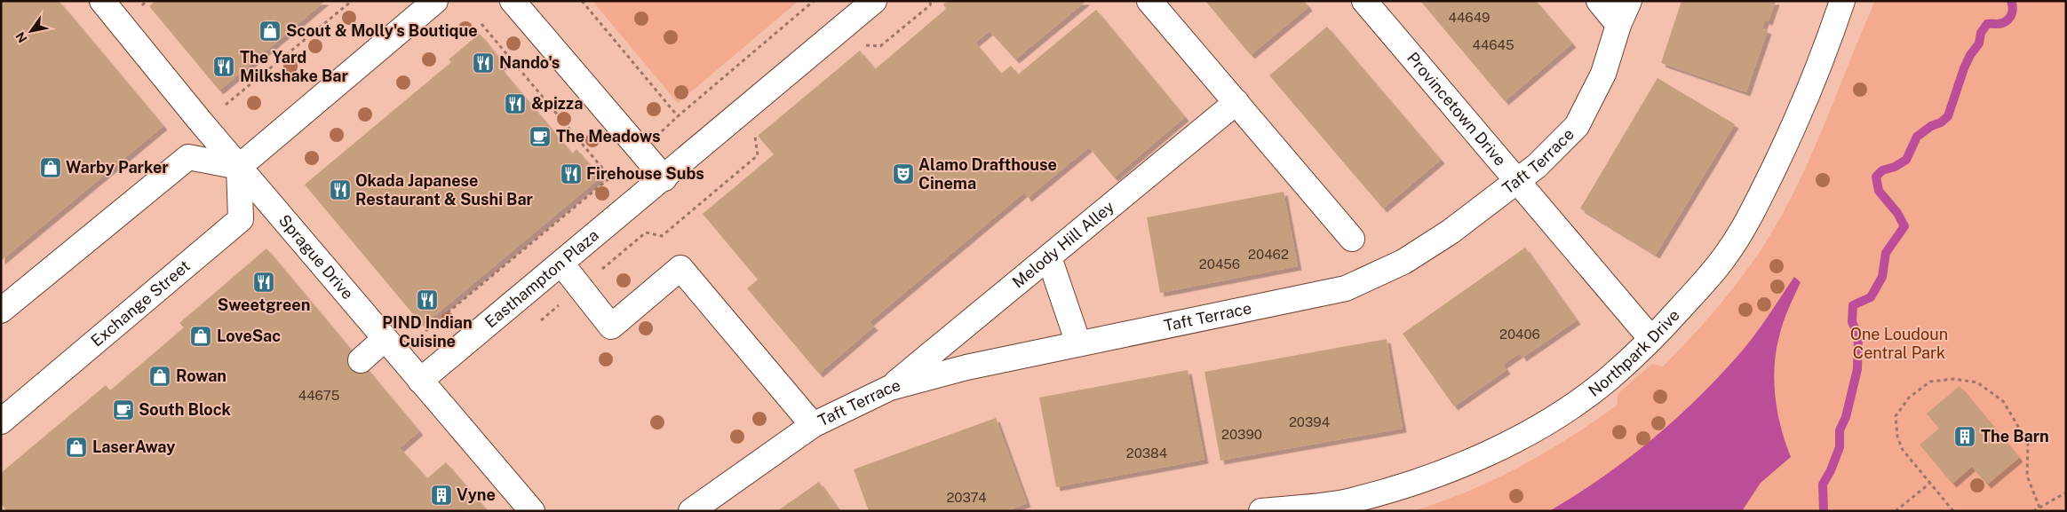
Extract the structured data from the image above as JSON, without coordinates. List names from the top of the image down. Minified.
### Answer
{"streets":{"street":["Provincetown Drive","Taft Terrace","Melody Hill Alley","Sprague Drive","Easthampton Plaza","Exchange Street","Northpark Drive"]},"crossings":[["Provincetown Drive","Taft Terrace"],["Provincetown Drive","Northpark Drive"],["Taft Terrace","Melody Hill Alley"],["Sprague Drive","Easthampton Plaza"],["Sprague Drive","Exchange Street"]],"parks":["One Loudoun Central Park"],"places":{"shop":["Scout & Molly's Boutique","Warby Parker","LoveSac","Rowan","LaserAway"],"restaurant":["Nando's","The Yard Milkshake Bar","&pizza","Firehouse Subs","Okada Japanese Restaurant & Sushi Bar","Sweetgreen","PIND Indian Cuisine"],"cafe":["The Meadows","South Block"],"theatre":["Alamo Drafthouse Cinema"],"building":["The Barn","Vyne"]},"house_numbers":["44649","44645","20462","20456","20406","44675","20394","20390","20384","20374"],"north":"bottom left"}
